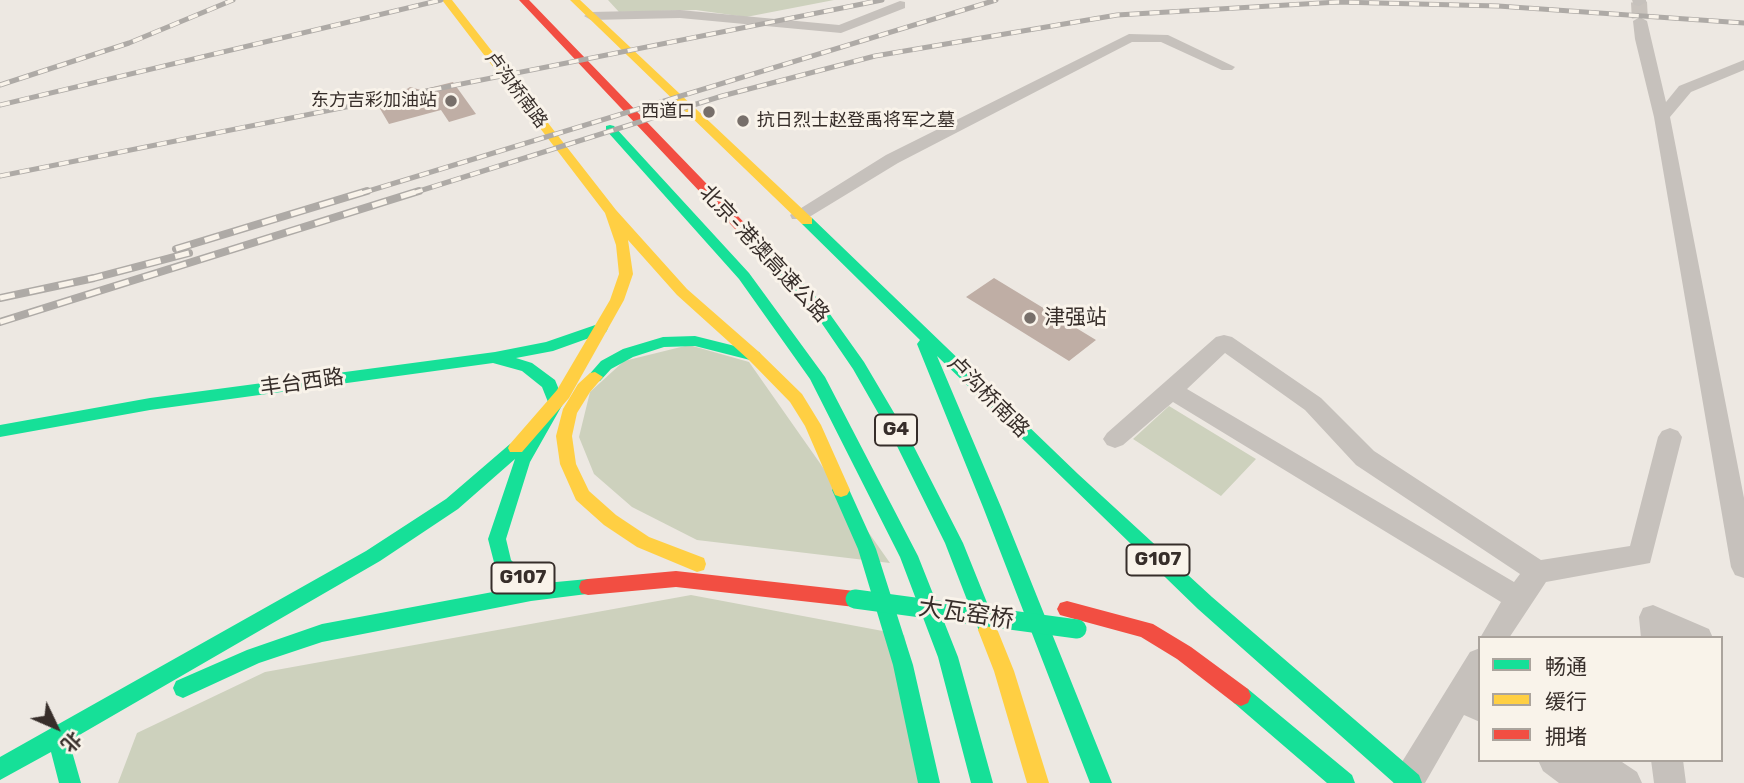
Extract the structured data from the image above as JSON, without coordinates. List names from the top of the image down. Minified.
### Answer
{"streets":{"main road":["卢沟桥南路","北京-港澳高速公路","丰台西路","G4","G107","大瓦窑桥"]},"crossings":[["卢沟桥南路","G107"],["丰台西路","G107"],["G107","大瓦窑桥"]],"places":["东方吉彩加油站","西道口","抗日烈士赵登禹将军之墓","津强站"],"legend":["畅通","缓行","拥堵"],"north":"bottom right"}
